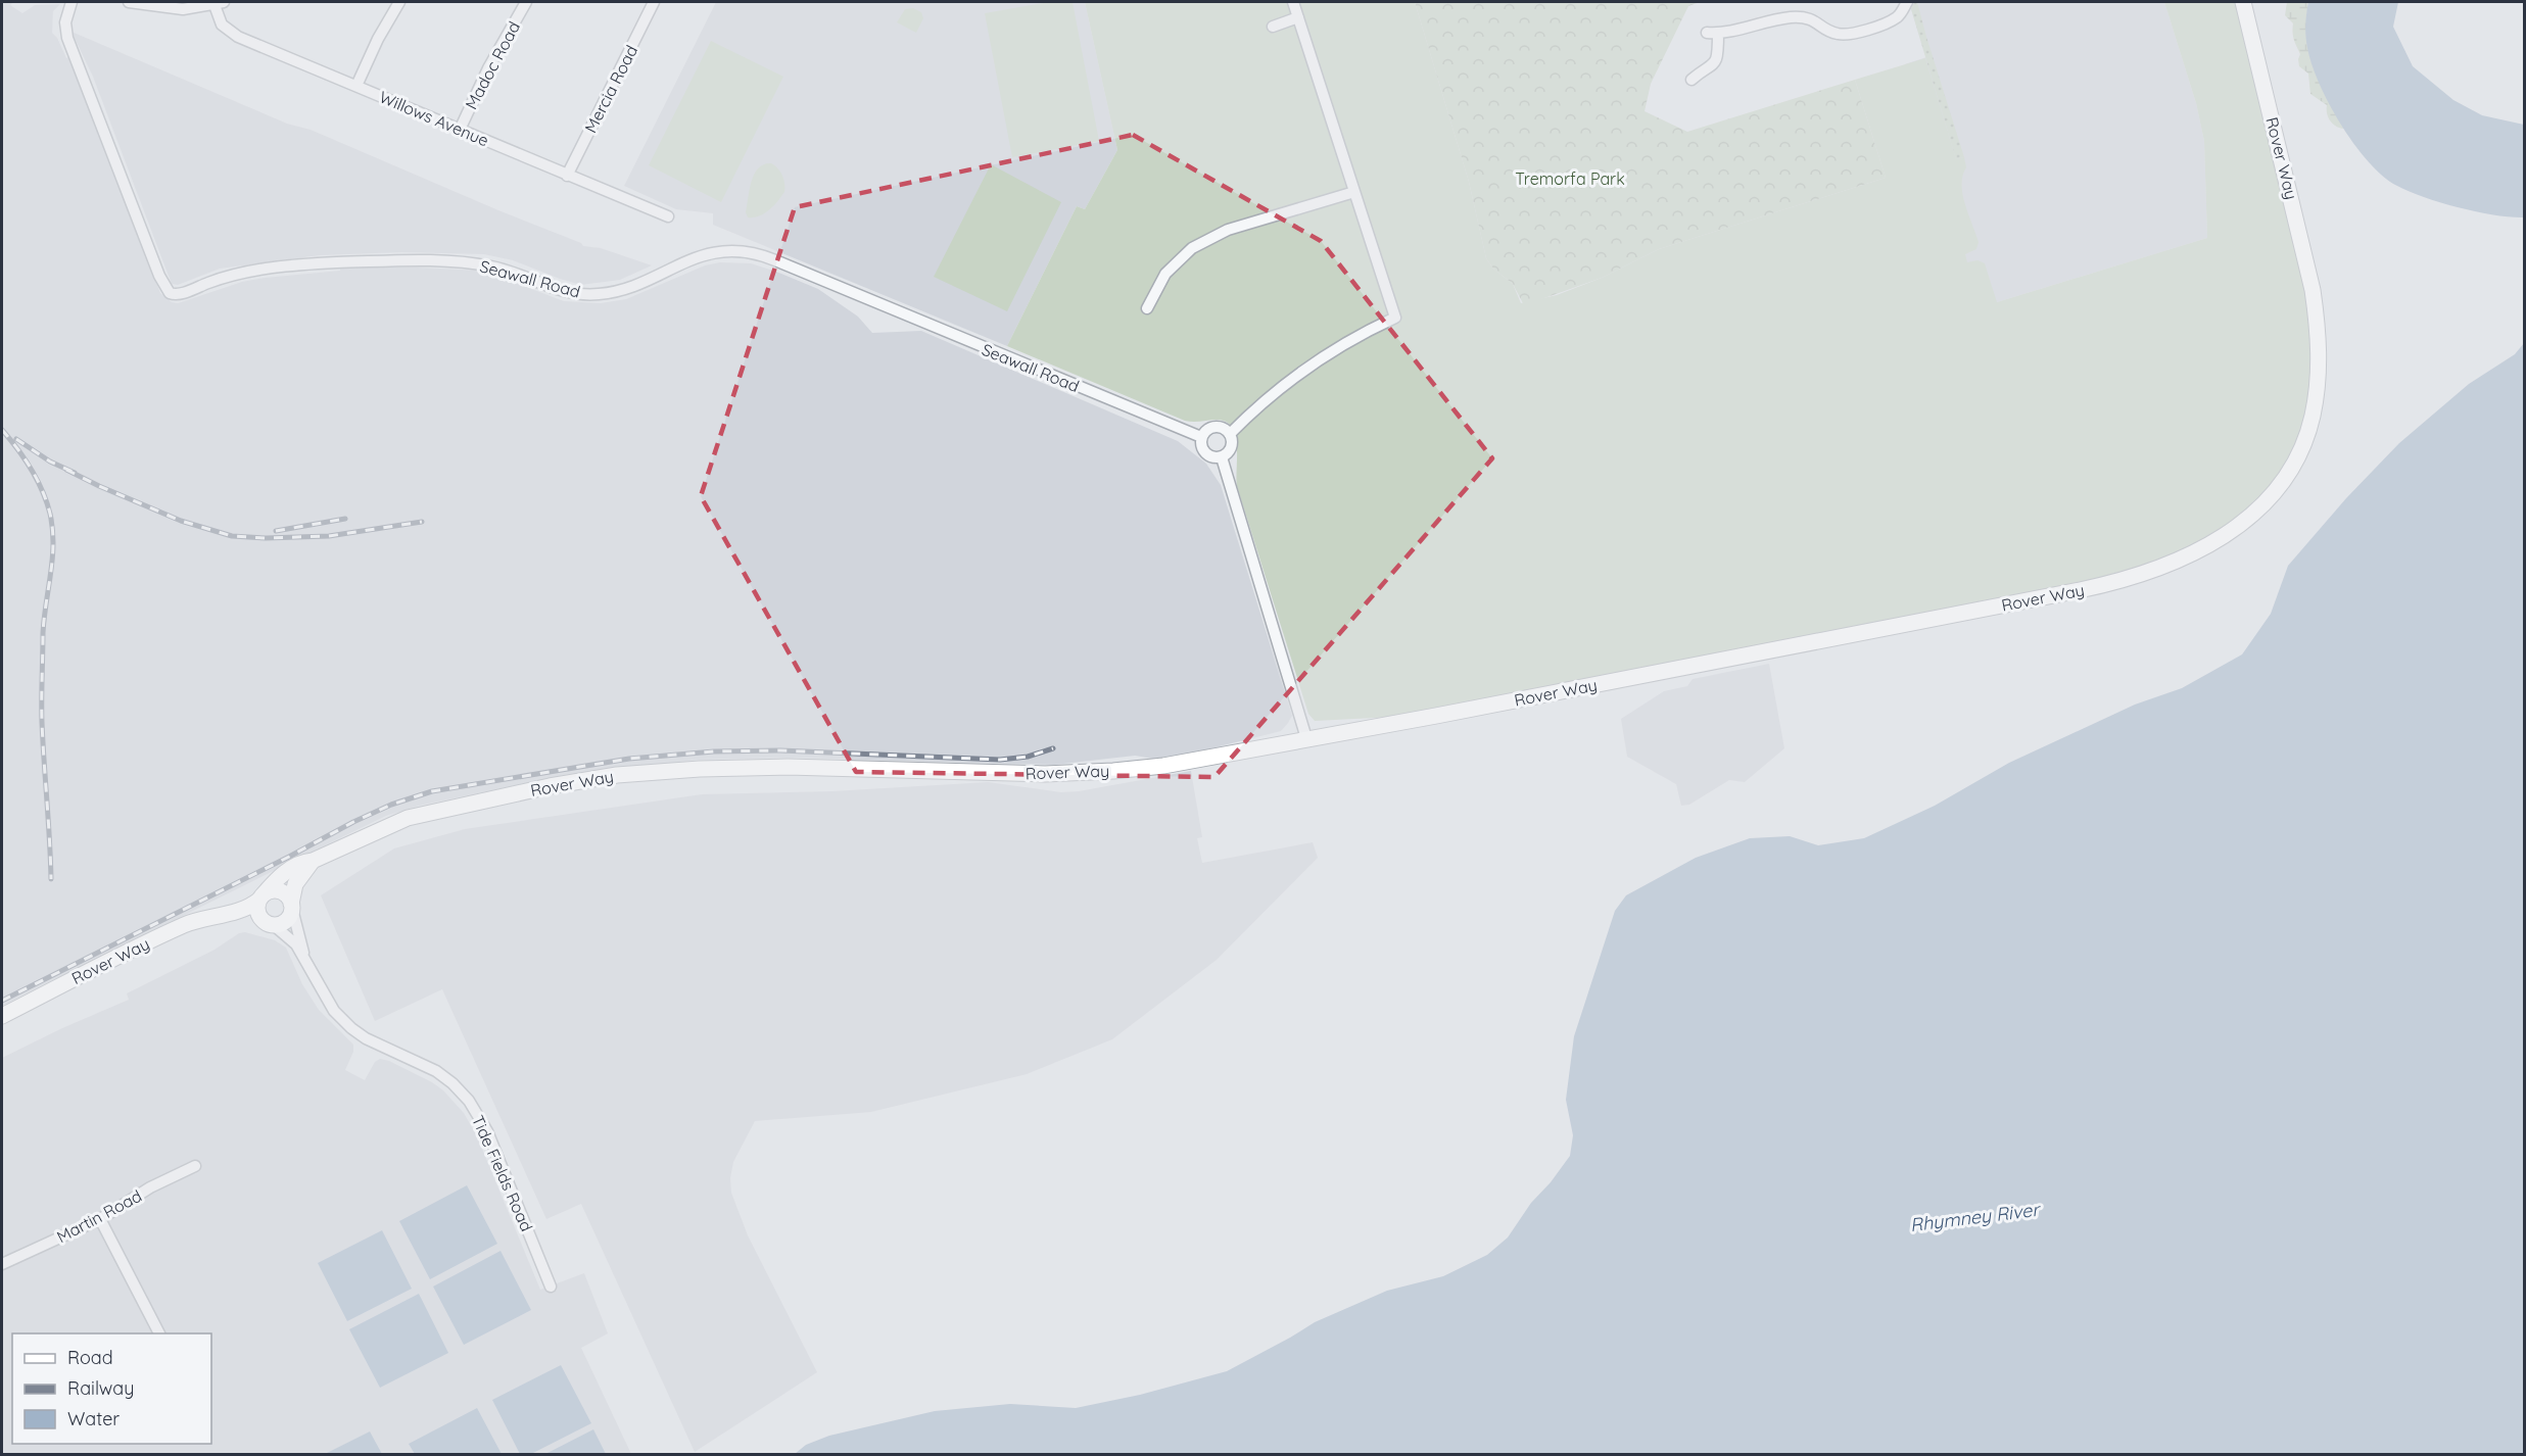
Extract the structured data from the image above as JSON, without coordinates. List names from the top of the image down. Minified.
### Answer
{"streets":{"street":["Madoc Road","Mercia Road","Willows Avenue","Rover Way","Seawall Road","Tide Fields Road","Martin Road"]},"crossings":[["Madoc Road","Willows Avenue"],["Mercia Road","Willows Avenue"],["Rover Way","Tide Fields Road"]],"water":["Rhymney River"],"parks":["Tremorfa Park"],"legend":["Road","Railway","Water"]}
